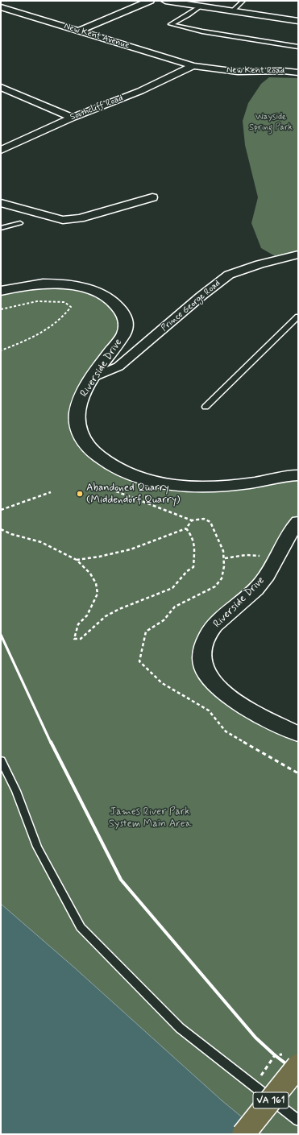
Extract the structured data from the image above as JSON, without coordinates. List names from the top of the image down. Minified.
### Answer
{"streets":{"main road":["VA 161"],"street":["New Kent Avenue","New Kent Road","Southcliff Road","Prince George Road","Riverside Drive"]},"crossings":[["New Kent Avenue","New Kent Road"],["New Kent Avenue","Southcliff Road"],["New Kent Road","Southcliff Road"],["Prince George Road","Riverside Drive"]],"parks":["Wayside Spring Park","James River Park System Main Area"],"places":["Abandoned Quarry (Middendorf Quarry)"]}
